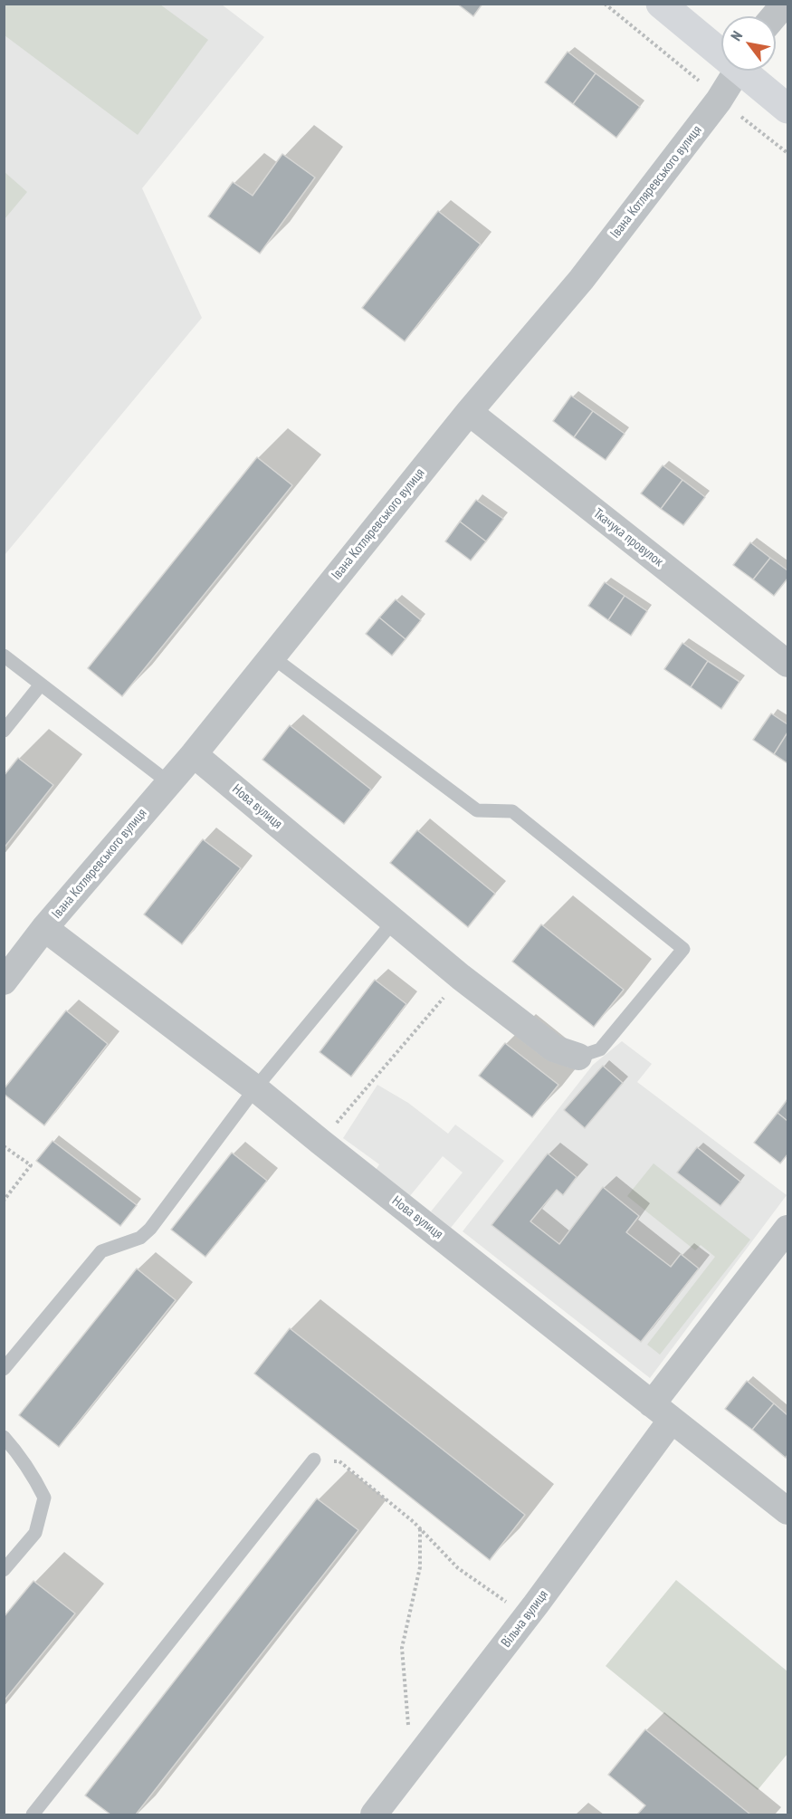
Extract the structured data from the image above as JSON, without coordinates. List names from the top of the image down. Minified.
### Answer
{"streets":{"street":["Івана Котляревського вулиця","Ткачука провулок","Нова вулиця","Вільна вулиця"]},"crossings":[["Івана Котляревського вулиця","Ткачука провулок"],["Івана Котляревського вулиця","Нова вулиця"],["Нова вулиця","Вільна вулиця"]],"north":"top left"}
